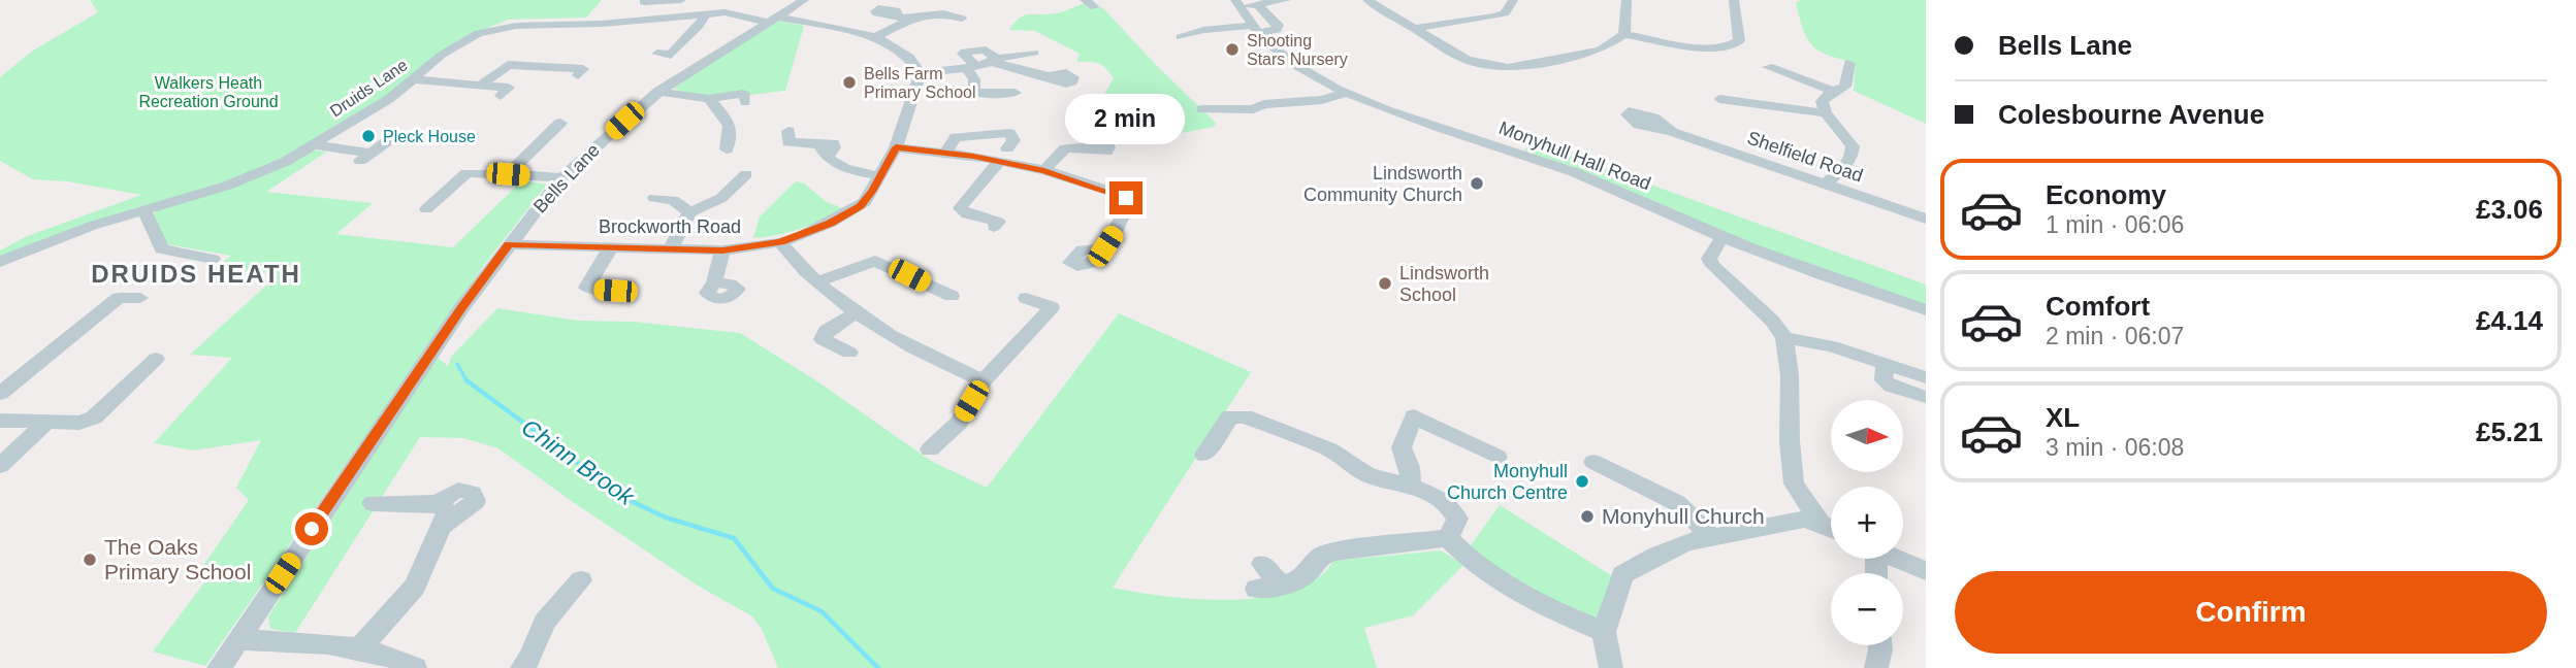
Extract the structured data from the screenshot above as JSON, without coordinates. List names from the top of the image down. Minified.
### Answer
{"streets":{"street":["Druids Lane","Monyhull Hall Road","Shelfield Road","Bells Lane","Brockworth Road"]},"crossings":[["Druids Lane","Bells Lane"],["Bells Lane","Brockworth Road"]],"districts":["DRUIDS HEATH"],"water":["Chinn Brook"],"parks":["Walkers Heath Recreation Ground"],"places":["Shooting Stars Nursery","Bells Farm Primary School","Pleck House","Lindsworth Community Church","Lindsworth School","Monyhull Church Centre","Monyhull Church","The Oaks Primary School"],"north":"right","page":{"banner":["Bells Lane","Colesbourne Avenue"],"bubble":"2 min","list":[{"name":"Economy","note":"1 min · 06:06","value":"£3.06"},{"name":"Comfort","note":"2 min · 06:07","value":"£4.14"},{"name":"XL","note":"3 min · 06:08","value":"£5.21"}],"map_buttons":["+","−"],"buttons":"Confirm"}}
